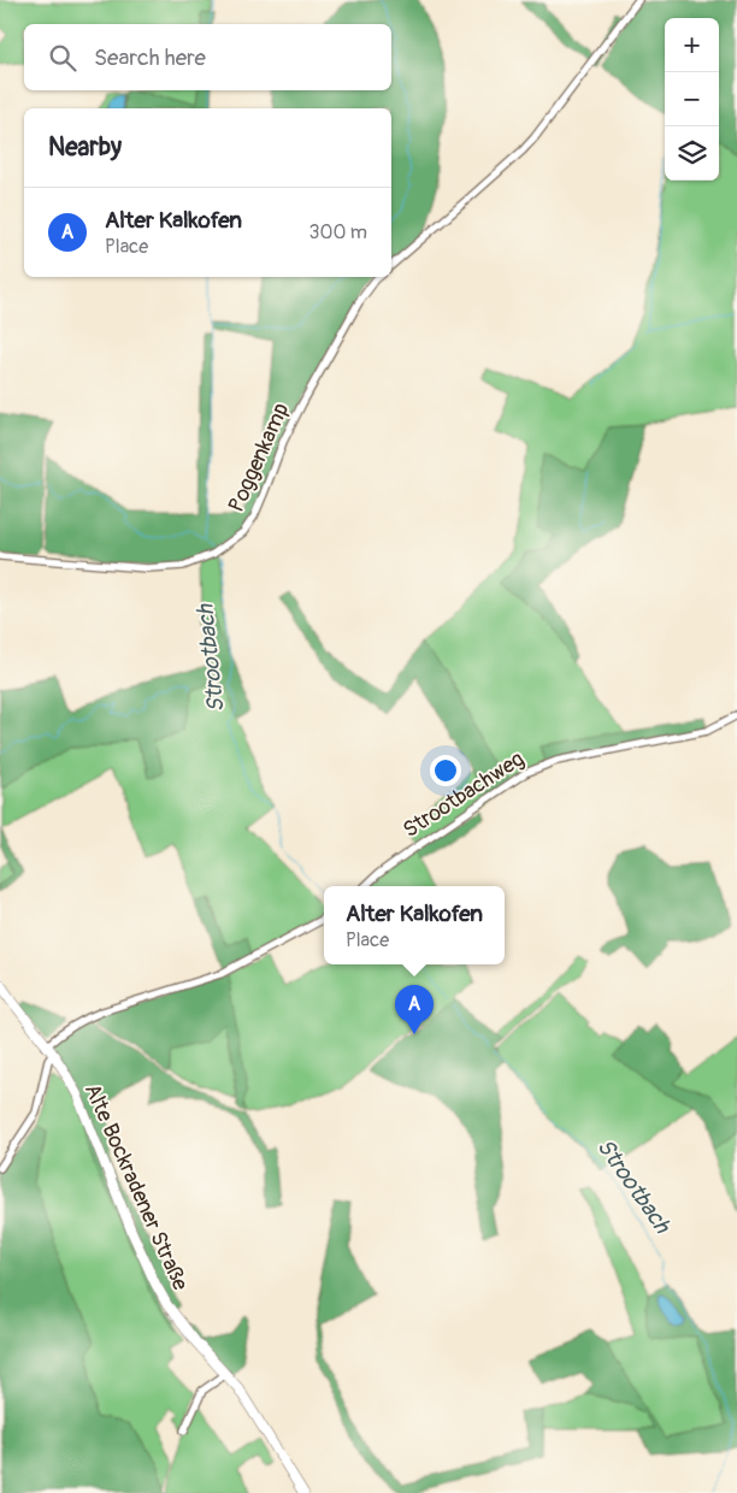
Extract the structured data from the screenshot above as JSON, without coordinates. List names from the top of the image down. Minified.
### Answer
{"streets":{"street":["Poggenkamp","Strootbachweg","Alte Bockradener Straße"]},"water":["Strootbach"],"page":{"map_buttons":["+","−"],"search":"Search here","heading":"Nearby","list":[{"mark":"A","name":"Alter Kalkofen","note":"Place","value":"300 m"}],"popup":["Alter Kalkofen","Place"],"pins":"A"}}
